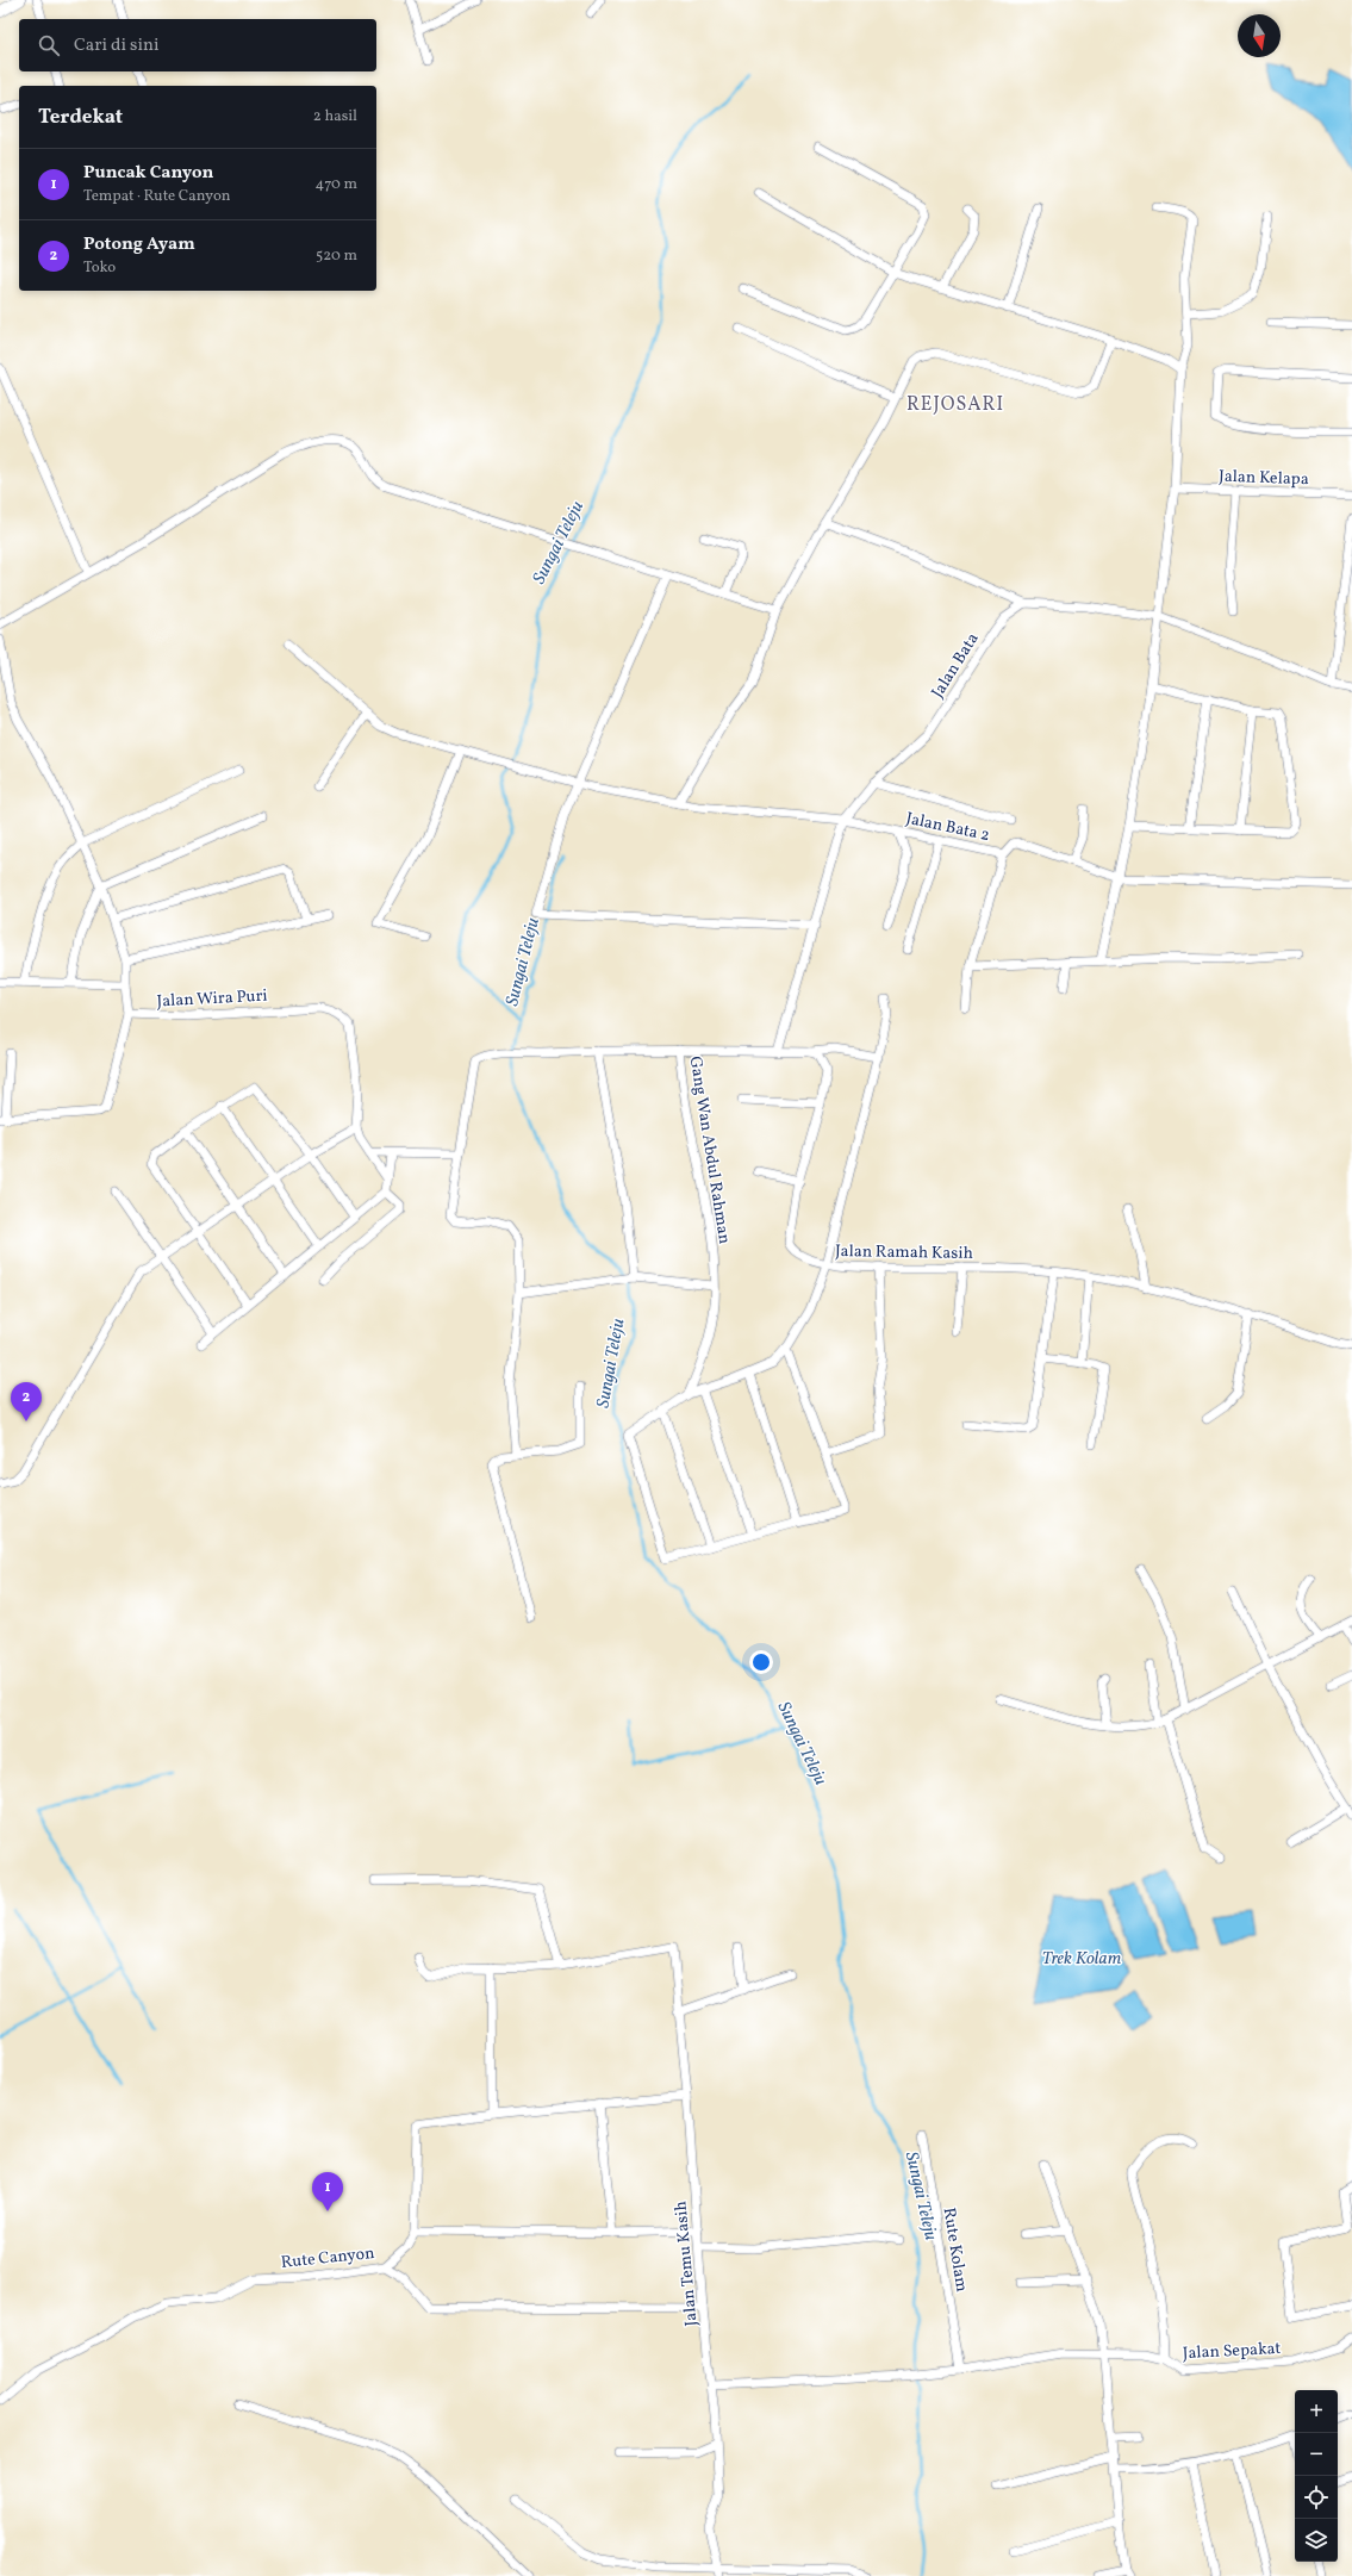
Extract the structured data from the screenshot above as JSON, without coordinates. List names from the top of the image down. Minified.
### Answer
{"streets":{"street":["Jalan Kelapa","Jalan Bata","Jalan Bata 2","Jalan Wira Puri","Gang Wan Abdul Rahman","Jalan Ramah Kasih","Rute Kolam","Rute Canyon","Jalan Temu Kasih","Jalan Sepakat"]},"crossings":[["Jalan Bata","Jalan Bata 2"],["Rute Kolam","Jalan Sepakat"],["Rute Canyon","Jalan Temu Kasih"],["Jalan Temu Kasih","Jalan Sepakat"]],"districts":["REJOSARI"],"water":["Sungai Teleju","Trek Kolam"],"north":"bottom","page":{"search":"Cari di sini","heading":["Terdekat","2 hasil"],"list":[{"mark":"1","name":"Puncak Canyon","note":"Tempat · Rute Canyon","value":"470 m"},{"mark":"2","name":"Potong Ayam","note":"Toko","value":"520 m"}],"pins":["2","1"],"map_buttons":["+","−"]}}
